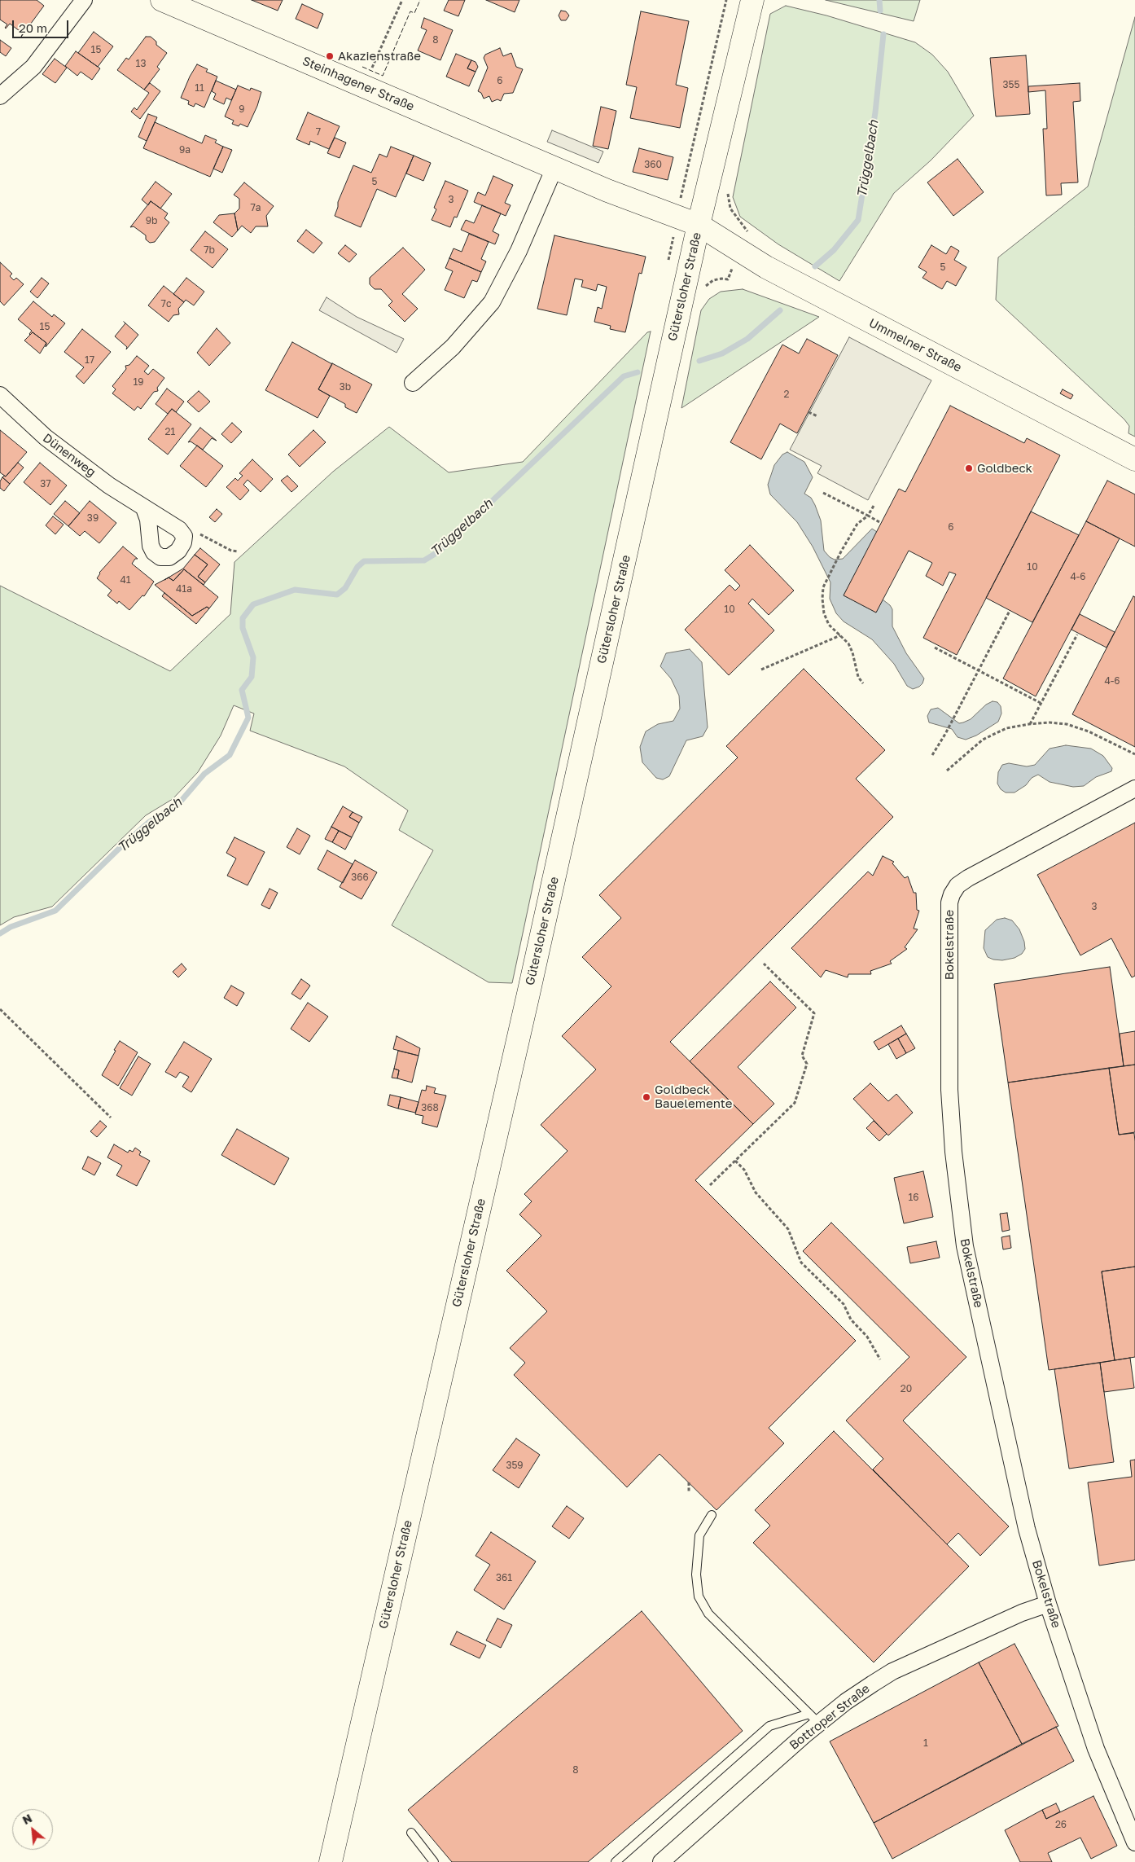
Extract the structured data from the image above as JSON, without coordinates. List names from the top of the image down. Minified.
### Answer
{"streets":{"main road":["Steinhagener Straße","Gütersloher Straße","Ummelner Straße"],"street":["Dünenweg","Bokelstraße","Bottroper Straße"]},"crossings":[["Steinhagener Straße","Gütersloher Straße"],["Steinhagener Straße","Ummelner Straße"],["Gütersloher Straße","Ummelner Straße"],["Bokelstraße","Bottroper Straße"]],"water":["Trüggelbach"],"places":["Akazienstraße","Goldbeck","Goldbeck Bauelemente"],"house_numbers":["8","15","13","6","355","11","9","7","9a","360","5","3","7a","9b","7b","5","7c","15","17","19","3b","2","21","37","39","6","10","4-6","41","41a","10","4-6","366","3","368","16","20","359","361","1","8","26"],"scale_bar":"20 m","north":"top left"}
